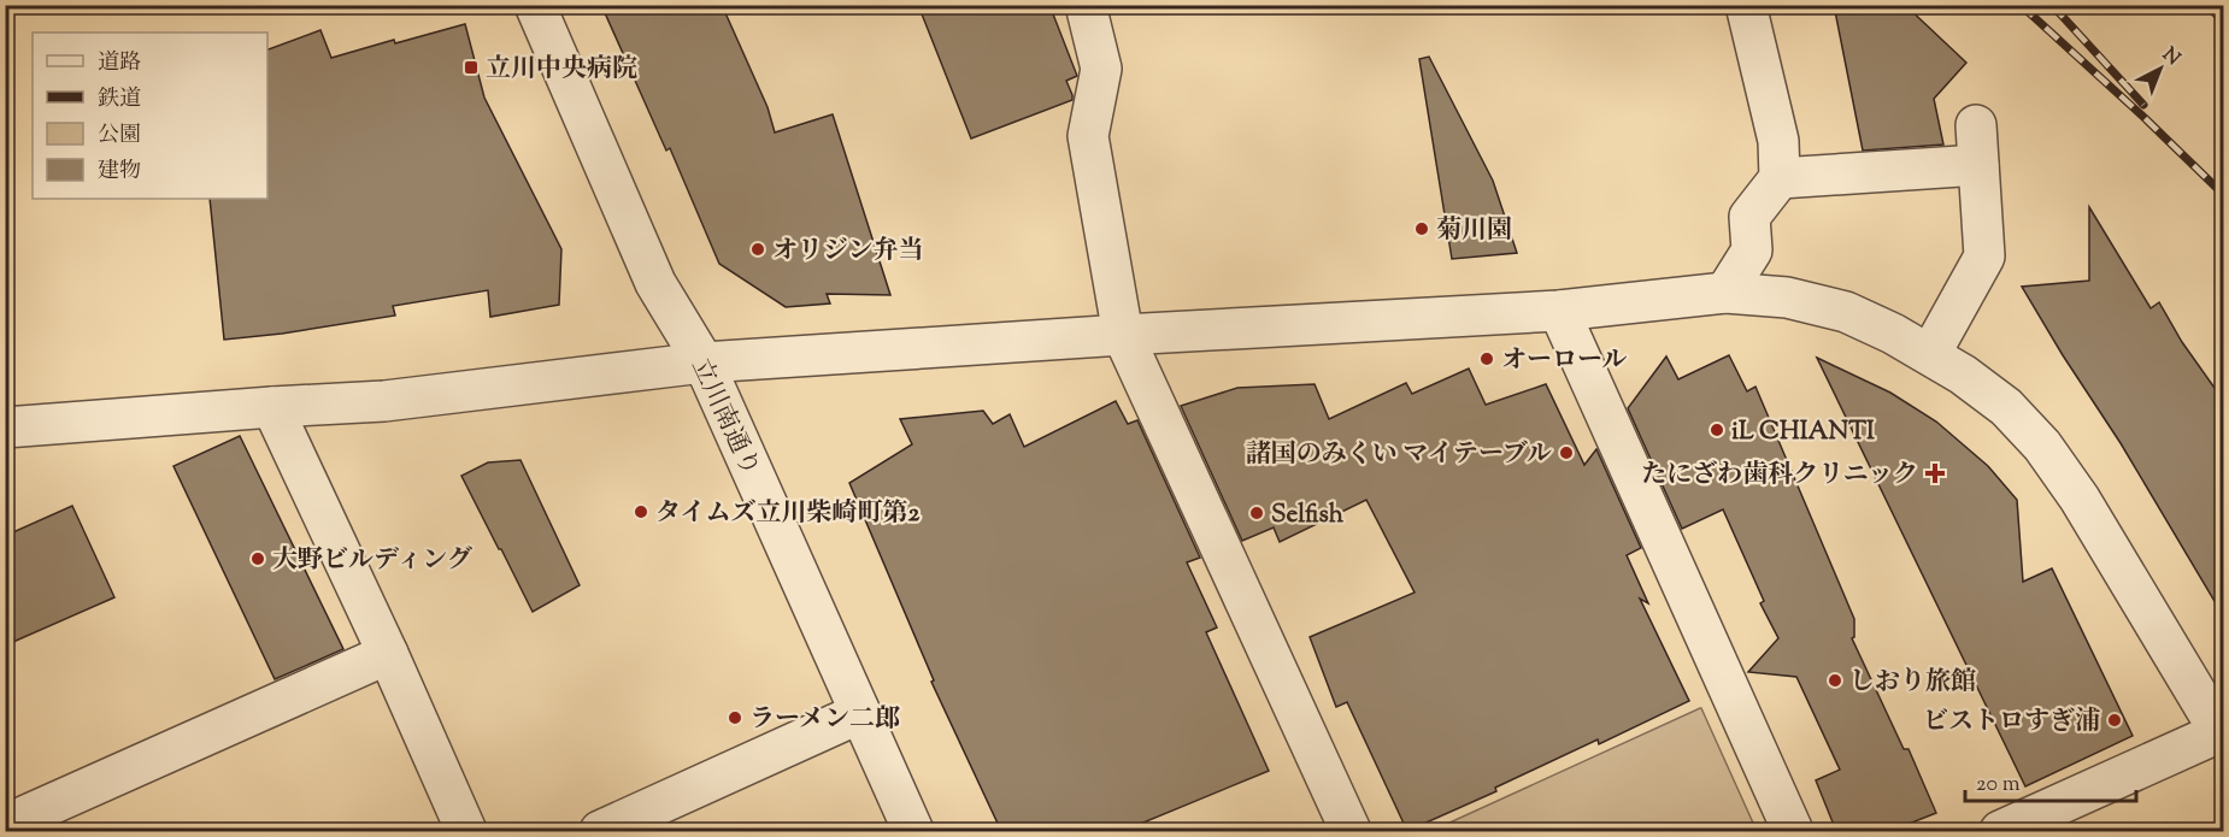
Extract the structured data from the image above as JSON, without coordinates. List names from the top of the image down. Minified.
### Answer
{"streets":{"street":["立川南通り"]},"places":{"transit":["立川中央病院"],"other":["菊川園","オリジン弁当","オーロール","iL CHIANTI","諸国のみくい マイテーブル","タイムズ立川柴崎町第2","Selfish","大野ビルディング","しおり旅館","ラーメン二郎","ビストロすぎ浦"],"health":["たにざわ歯科クリニック"]},"legend":["道路","鉄道","公園","建物"],"scale_bar":"20 m","north":"top right"}
